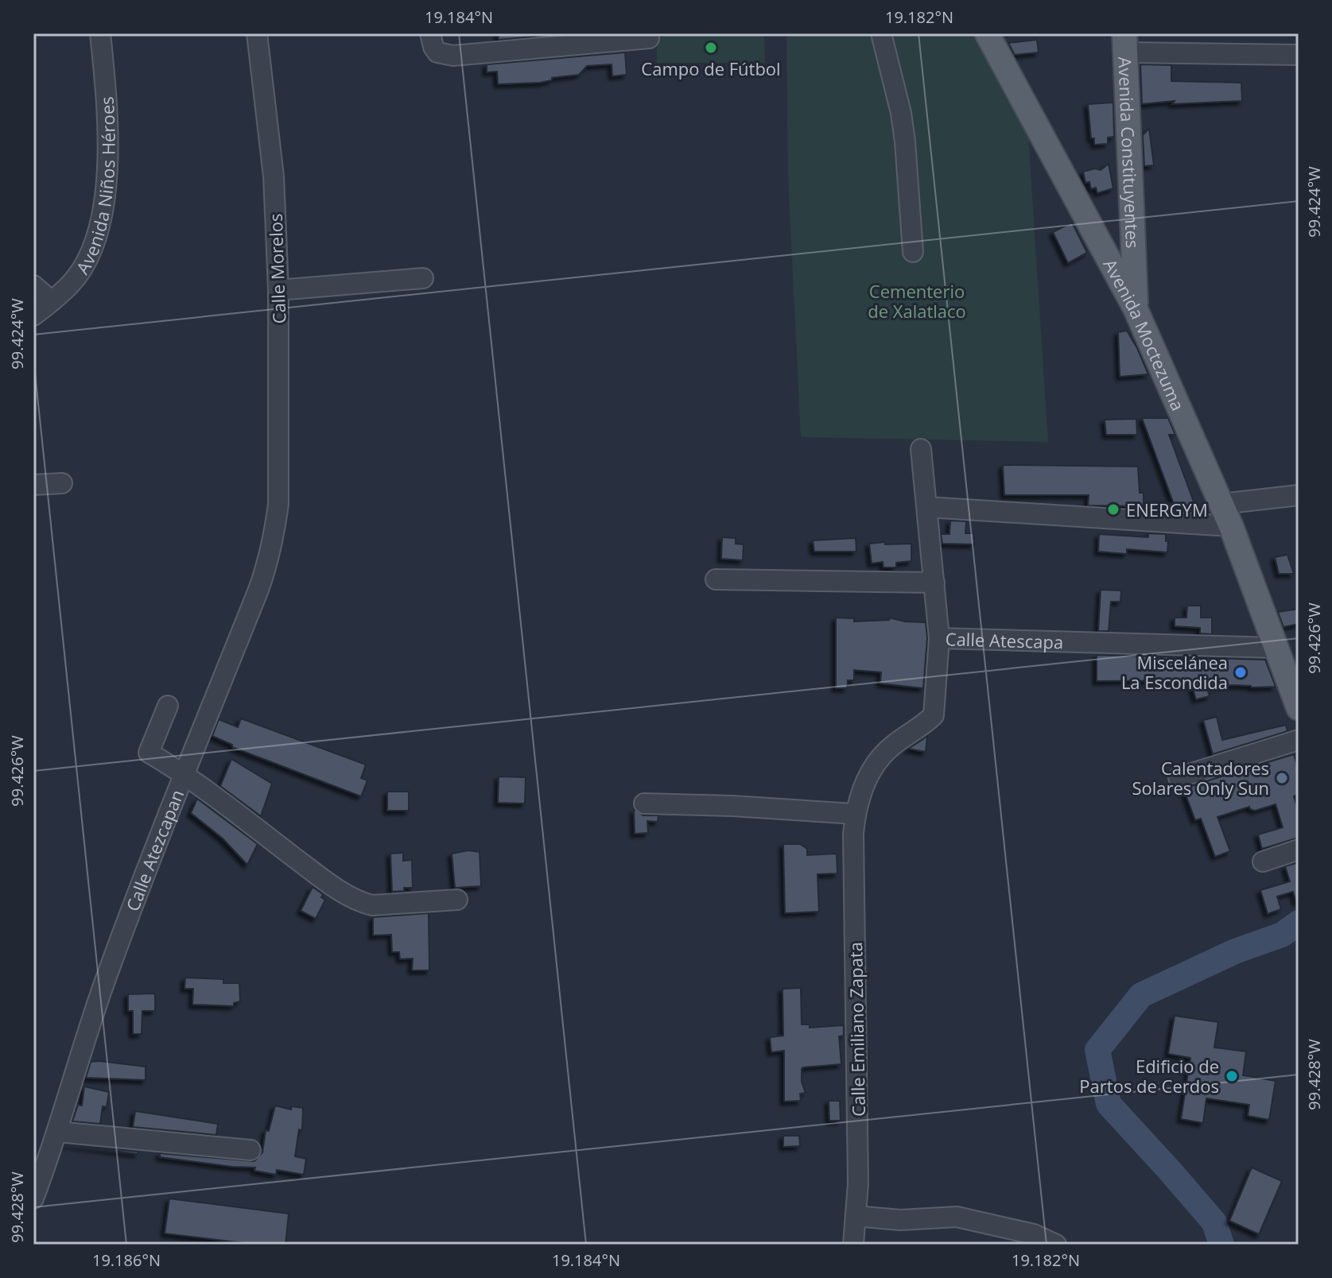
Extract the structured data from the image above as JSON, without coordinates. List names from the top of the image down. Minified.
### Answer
{"streets":{"main road":["Avenida Constituyentes","Avenida Moctezuma"],"street":["Avenida Niños Héroes","Calle Morelos","Calle Atescapa","Calle Atezcapan","Calle Emiliano Zapata"]},"crossings":[["Avenida Constituyentes","Avenida Moctezuma"],["Calle Morelos","Calle Atezcapan"],["Avenida Moctezuma","Calle Atescapa"],["Calle Atescapa","Calle Emiliano Zapata"]],"parks":["Cementerio de Xalatlaco"],"places":["Campo de Fútbol","ENERGYM","Miscelánea La Escondida","Calentadores Solares Only Sun","Edificio de Partos de Cerdos"],"coordinates":["19.184°N","19.182°N","99.424°W","99.426°W","99.428°W","19.186°N"]}
